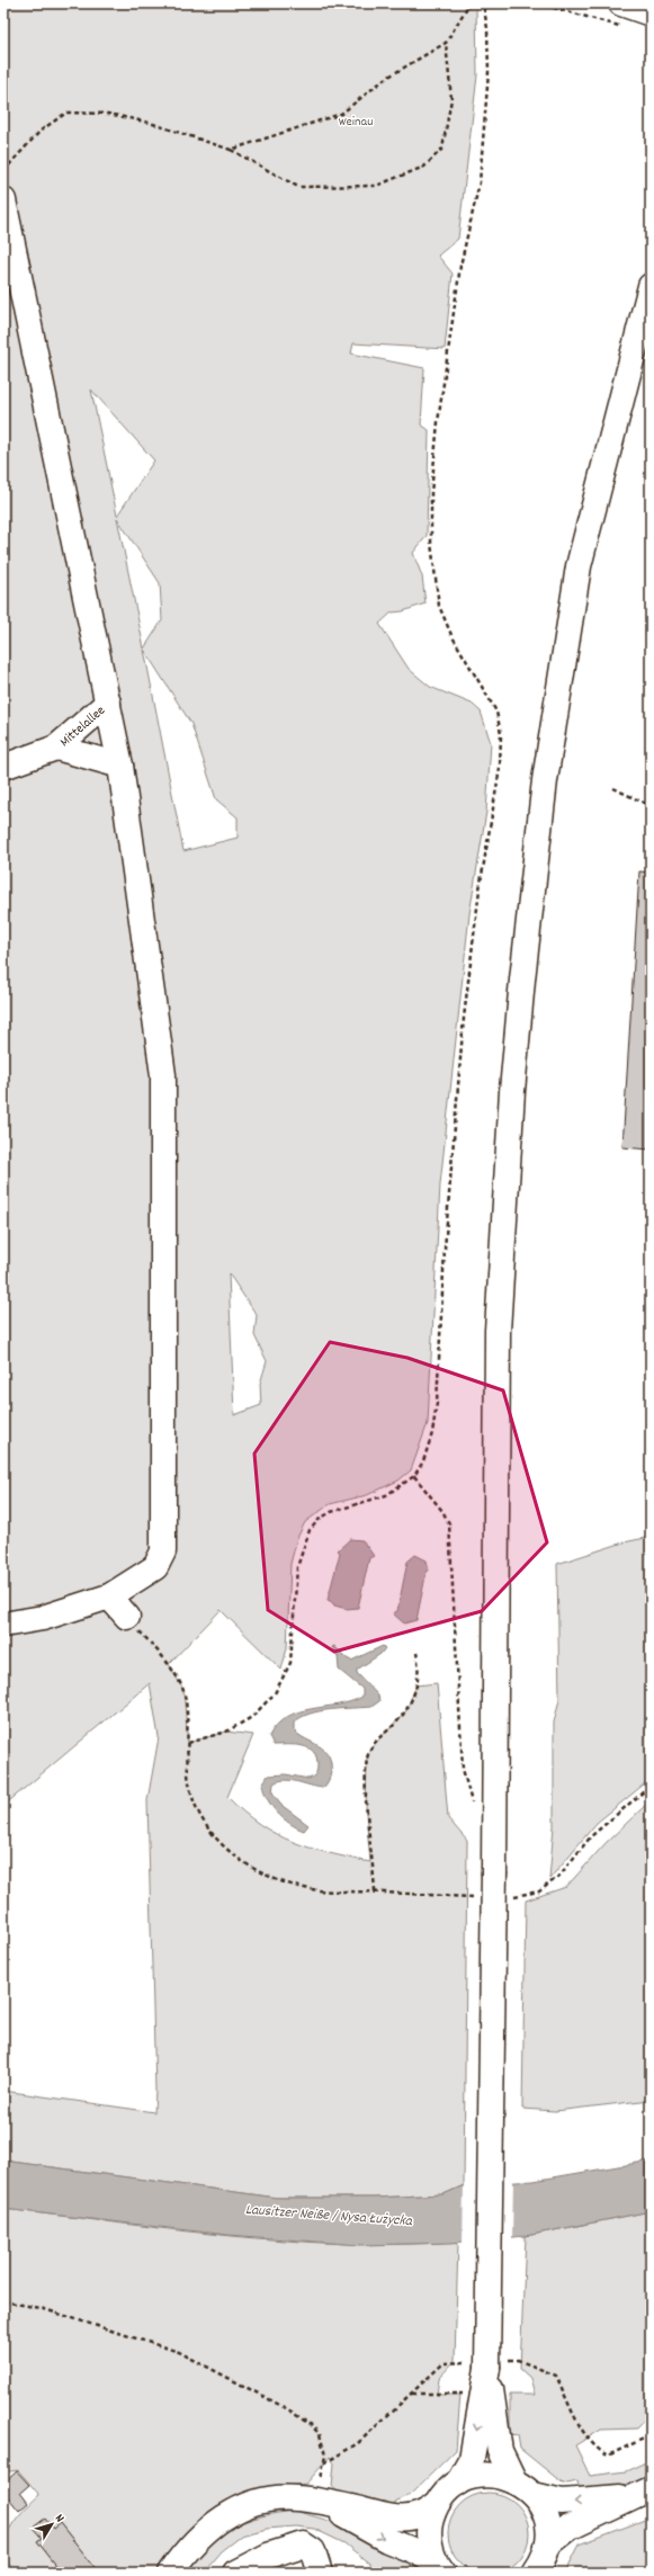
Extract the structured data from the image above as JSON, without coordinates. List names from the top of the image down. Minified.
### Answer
{"streets":{"main road":["Mittelallee"]},"water":["Lausitzer Neiße / Nysa Łużycka"],"parks":["Weinau"],"north":"top right"}
